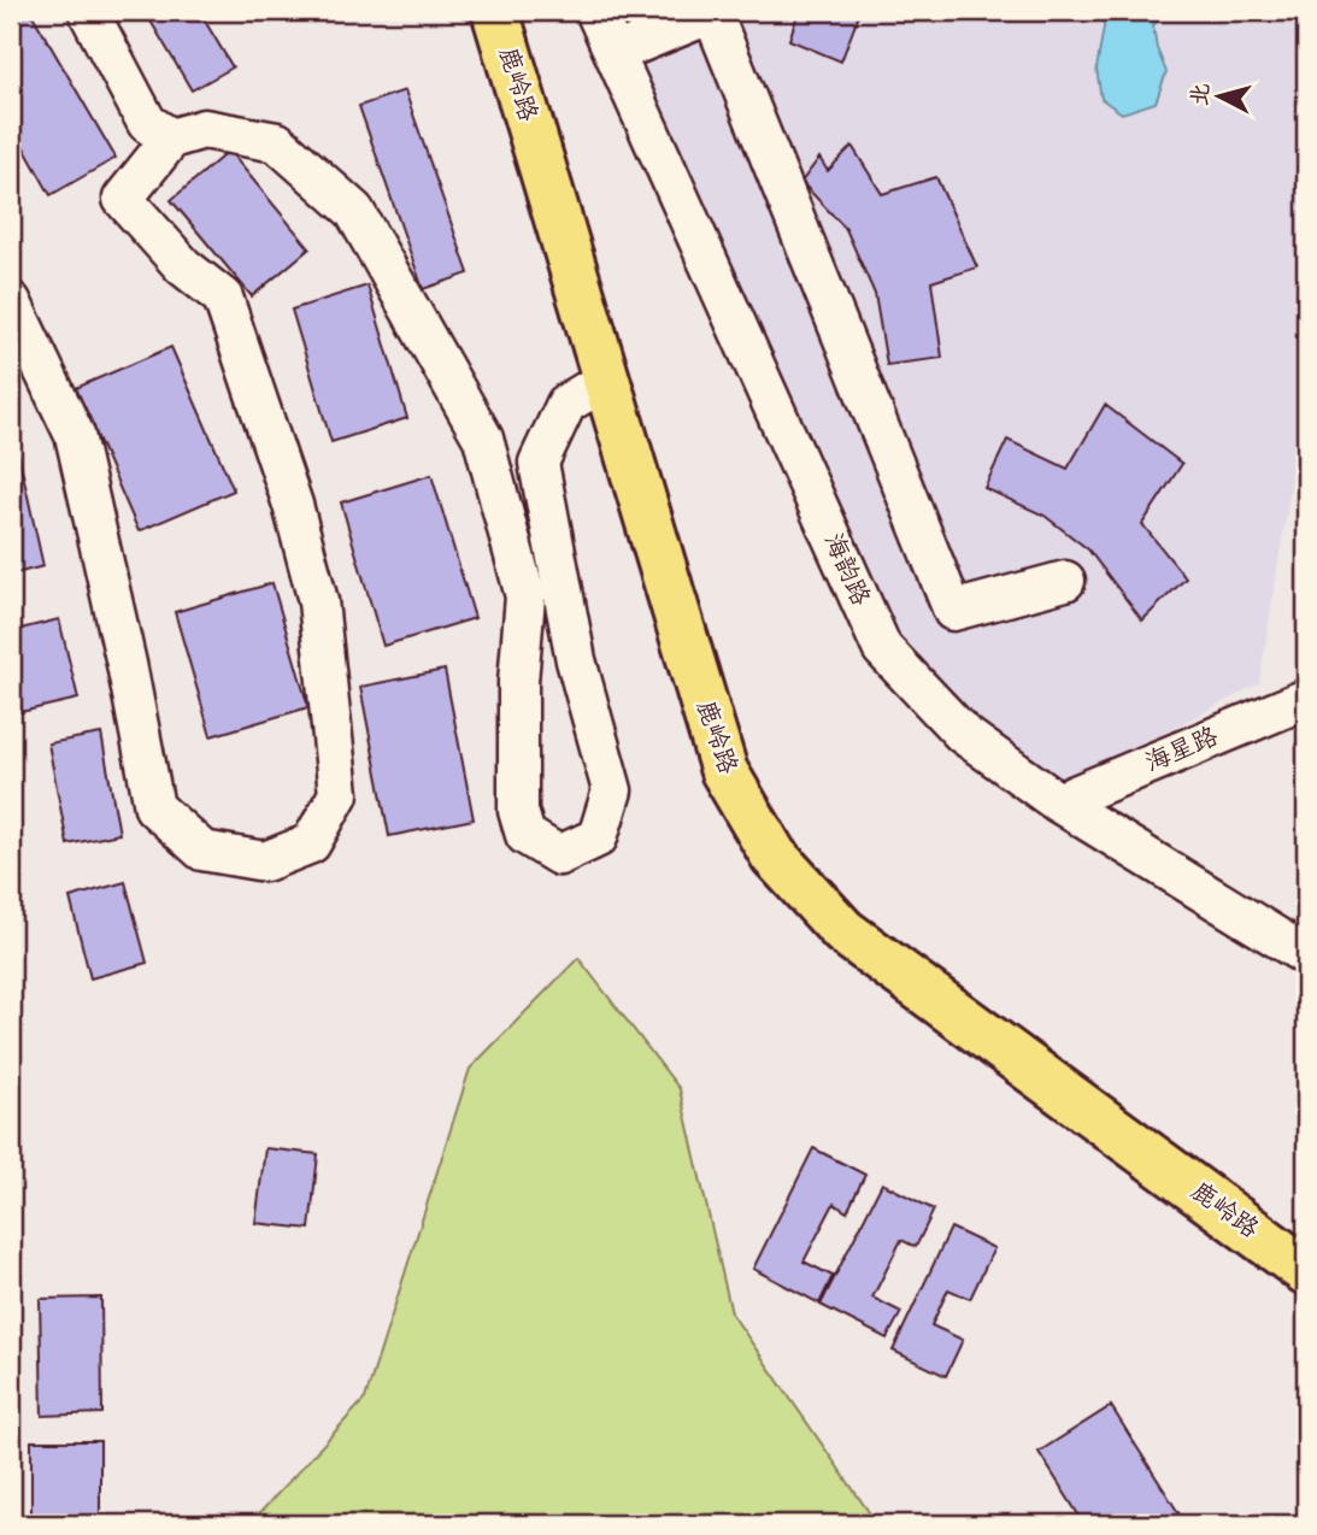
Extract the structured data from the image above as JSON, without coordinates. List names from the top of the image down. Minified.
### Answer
{"streets":{"main road":["鹿岭路"],"street":["海韵路","海星路"]},"crossings":[["海韵路","海星路"]],"north":"left"}
